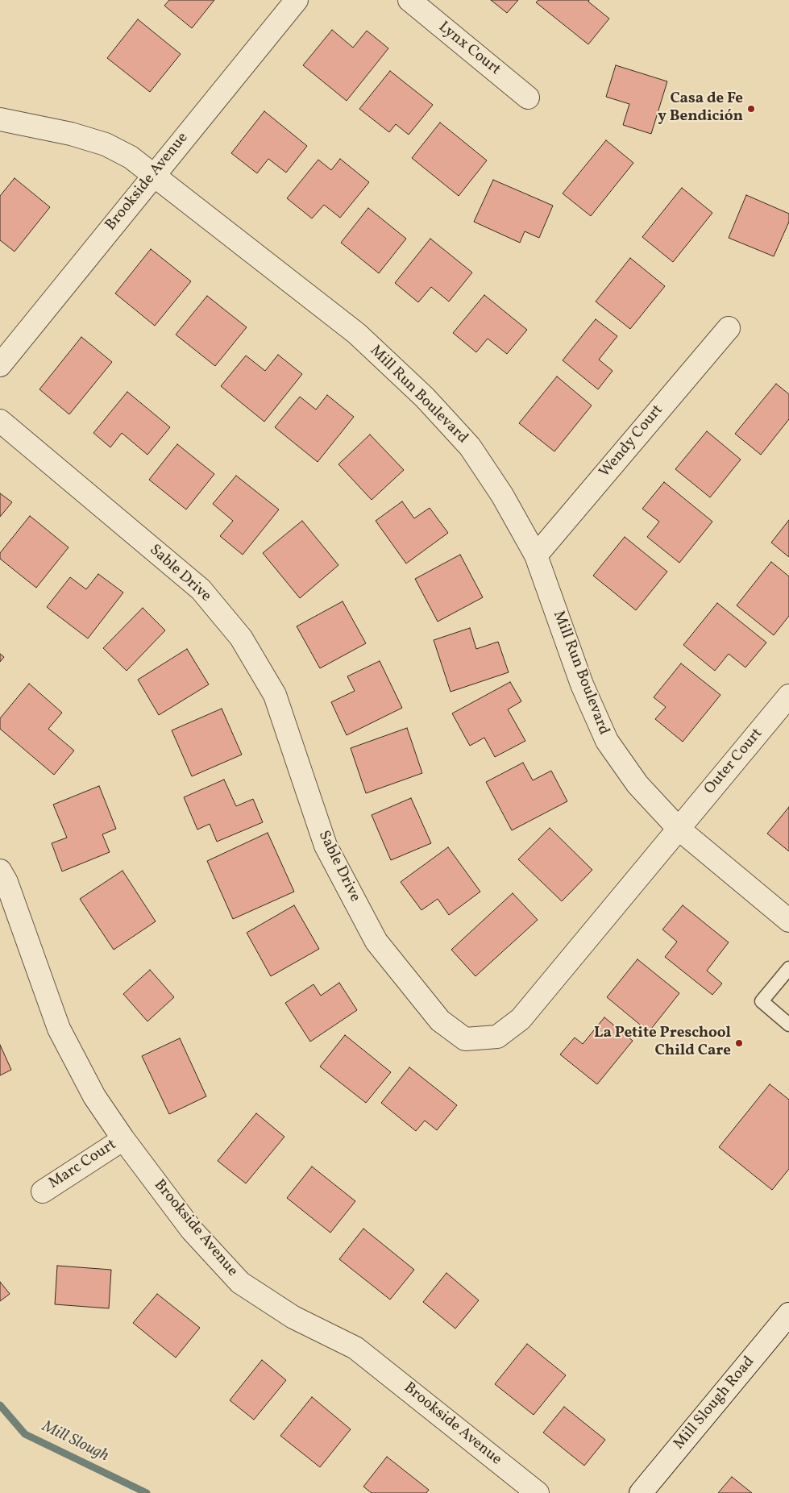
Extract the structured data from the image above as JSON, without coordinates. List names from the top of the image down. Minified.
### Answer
{"streets":{"street":["Lynx Court","Brookside Avenue","Mill Run Boulevard","Wendy Court","Sable Drive","Outer Court","Marc Court","Mill Slough Road"]},"crossings":[["Brookside Avenue","Mill Run Boulevard"],["Brookside Avenue","Marc Court"],["Mill Run Boulevard","Wendy Court"],["Mill Run Boulevard","Sable Drive"],["Mill Run Boulevard","Outer Court"],["Sable Drive","Outer Court"]],"water":["Mill Slough"],"places":["Casa de Fe y Bendición","La Petite Preschool Child Care"]}
